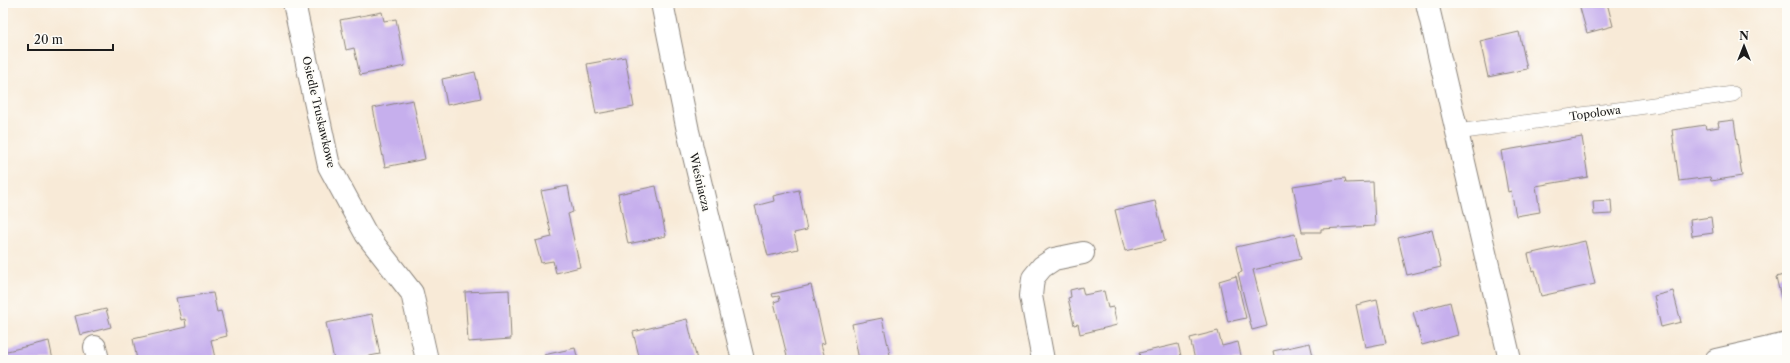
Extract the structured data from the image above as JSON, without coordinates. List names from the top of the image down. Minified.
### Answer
{"streets":{"street":["Osiedle Truskawkowe","Wieśniacza"],"lane":["Topolowa"]},"scale_bar":"20 m","north":"top"}
